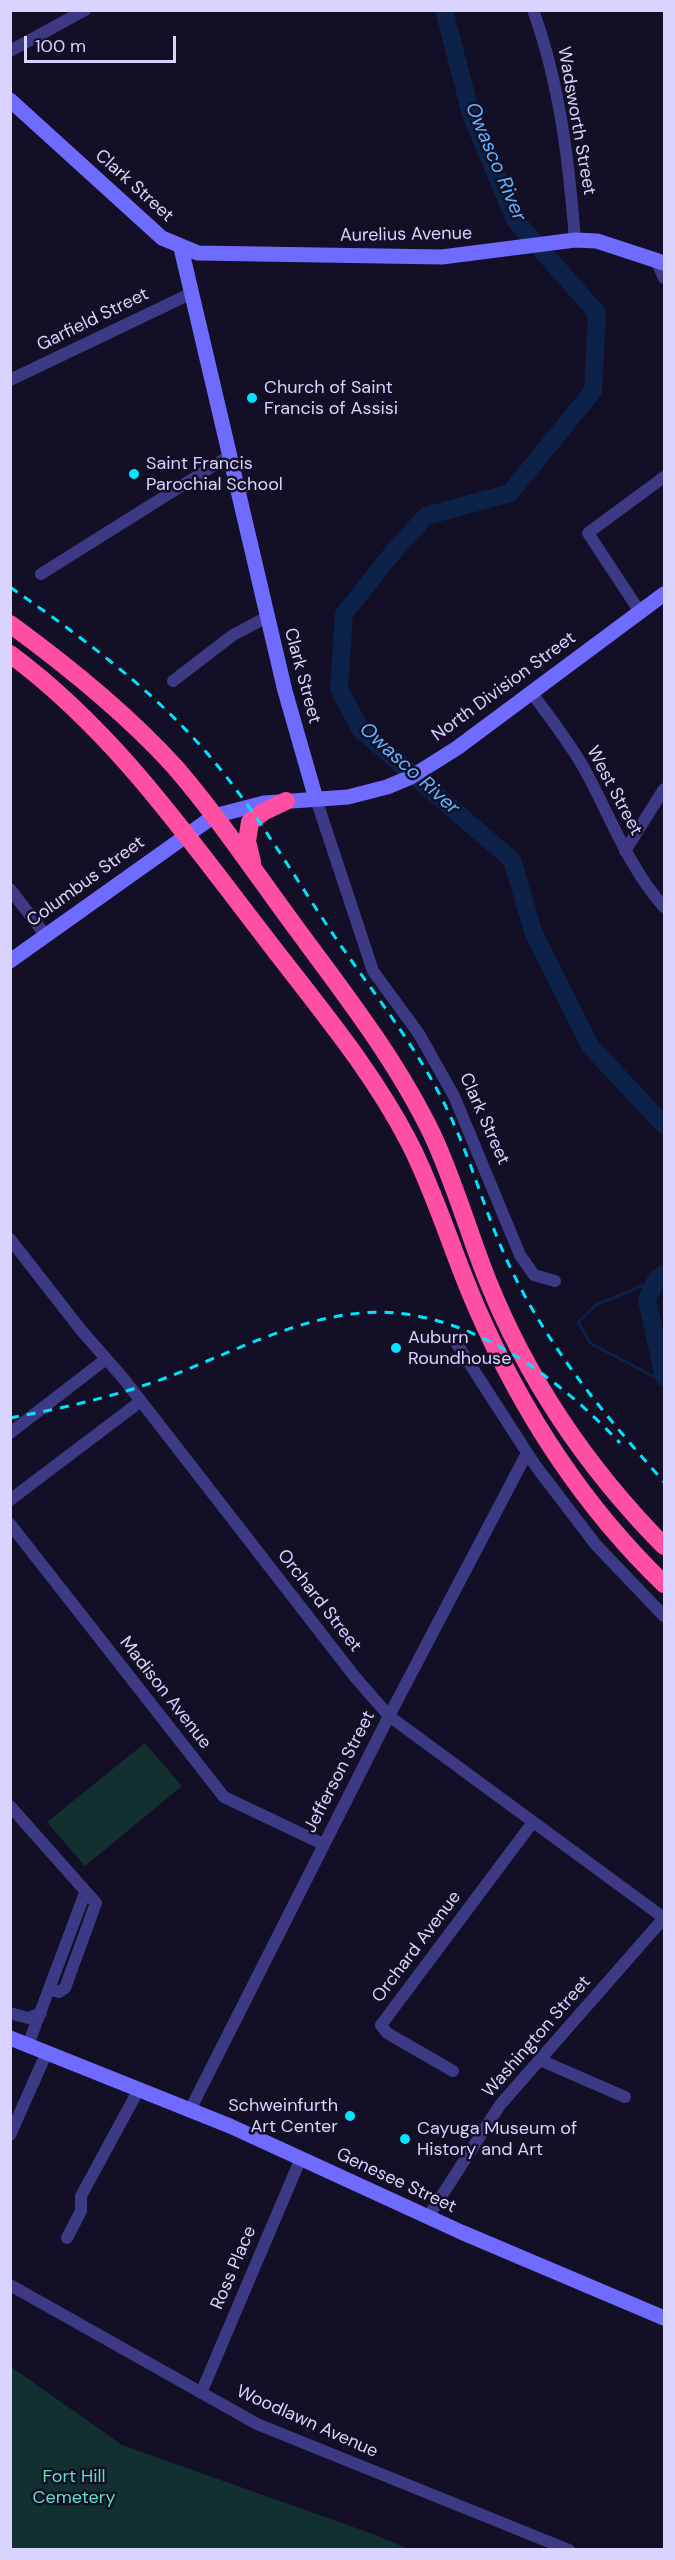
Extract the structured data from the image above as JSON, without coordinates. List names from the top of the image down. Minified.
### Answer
{"streets":{"street":["Wadsworth Street","Clark Street","Aurelius Avenue","Garfield Street","North Division Street","West Street","Columbus Street","Orchard Street","Madison Avenue","Jefferson Street","Orchard Avenue","Washington Street","Genesee Street","Ross Place","Woodlawn Avenue"]},"crossings":[["Wadsworth Street","Aurelius Avenue"],["Clark Street","Aurelius Avenue"],["Clark Street","Garfield Street"],["Clark Street","North Division Street"],["North Division Street","West Street"],["North Division Street","Columbus Street"],["Orchard Street","Jefferson Street"],["Orchard Street","Orchard Avenue"],["Orchard Street","Washington Street"],["Madison Avenue","Jefferson Street"],["Jefferson Street","Genesee Street"],["Washington Street","Genesee Street"],["Genesee Street","Ross Place"],["Ross Place","Woodlawn Avenue"]],"water":["Owasco River"],"parks":["Fort Hill Cemetery"],"places":["Church of Saint Francis of Assisi","Saint Francis Parochial School","Auburn Roundhouse","Schweinfurth Art Center","Cayuga Museum of History and Art"],"scale_bar":"100 m"}
